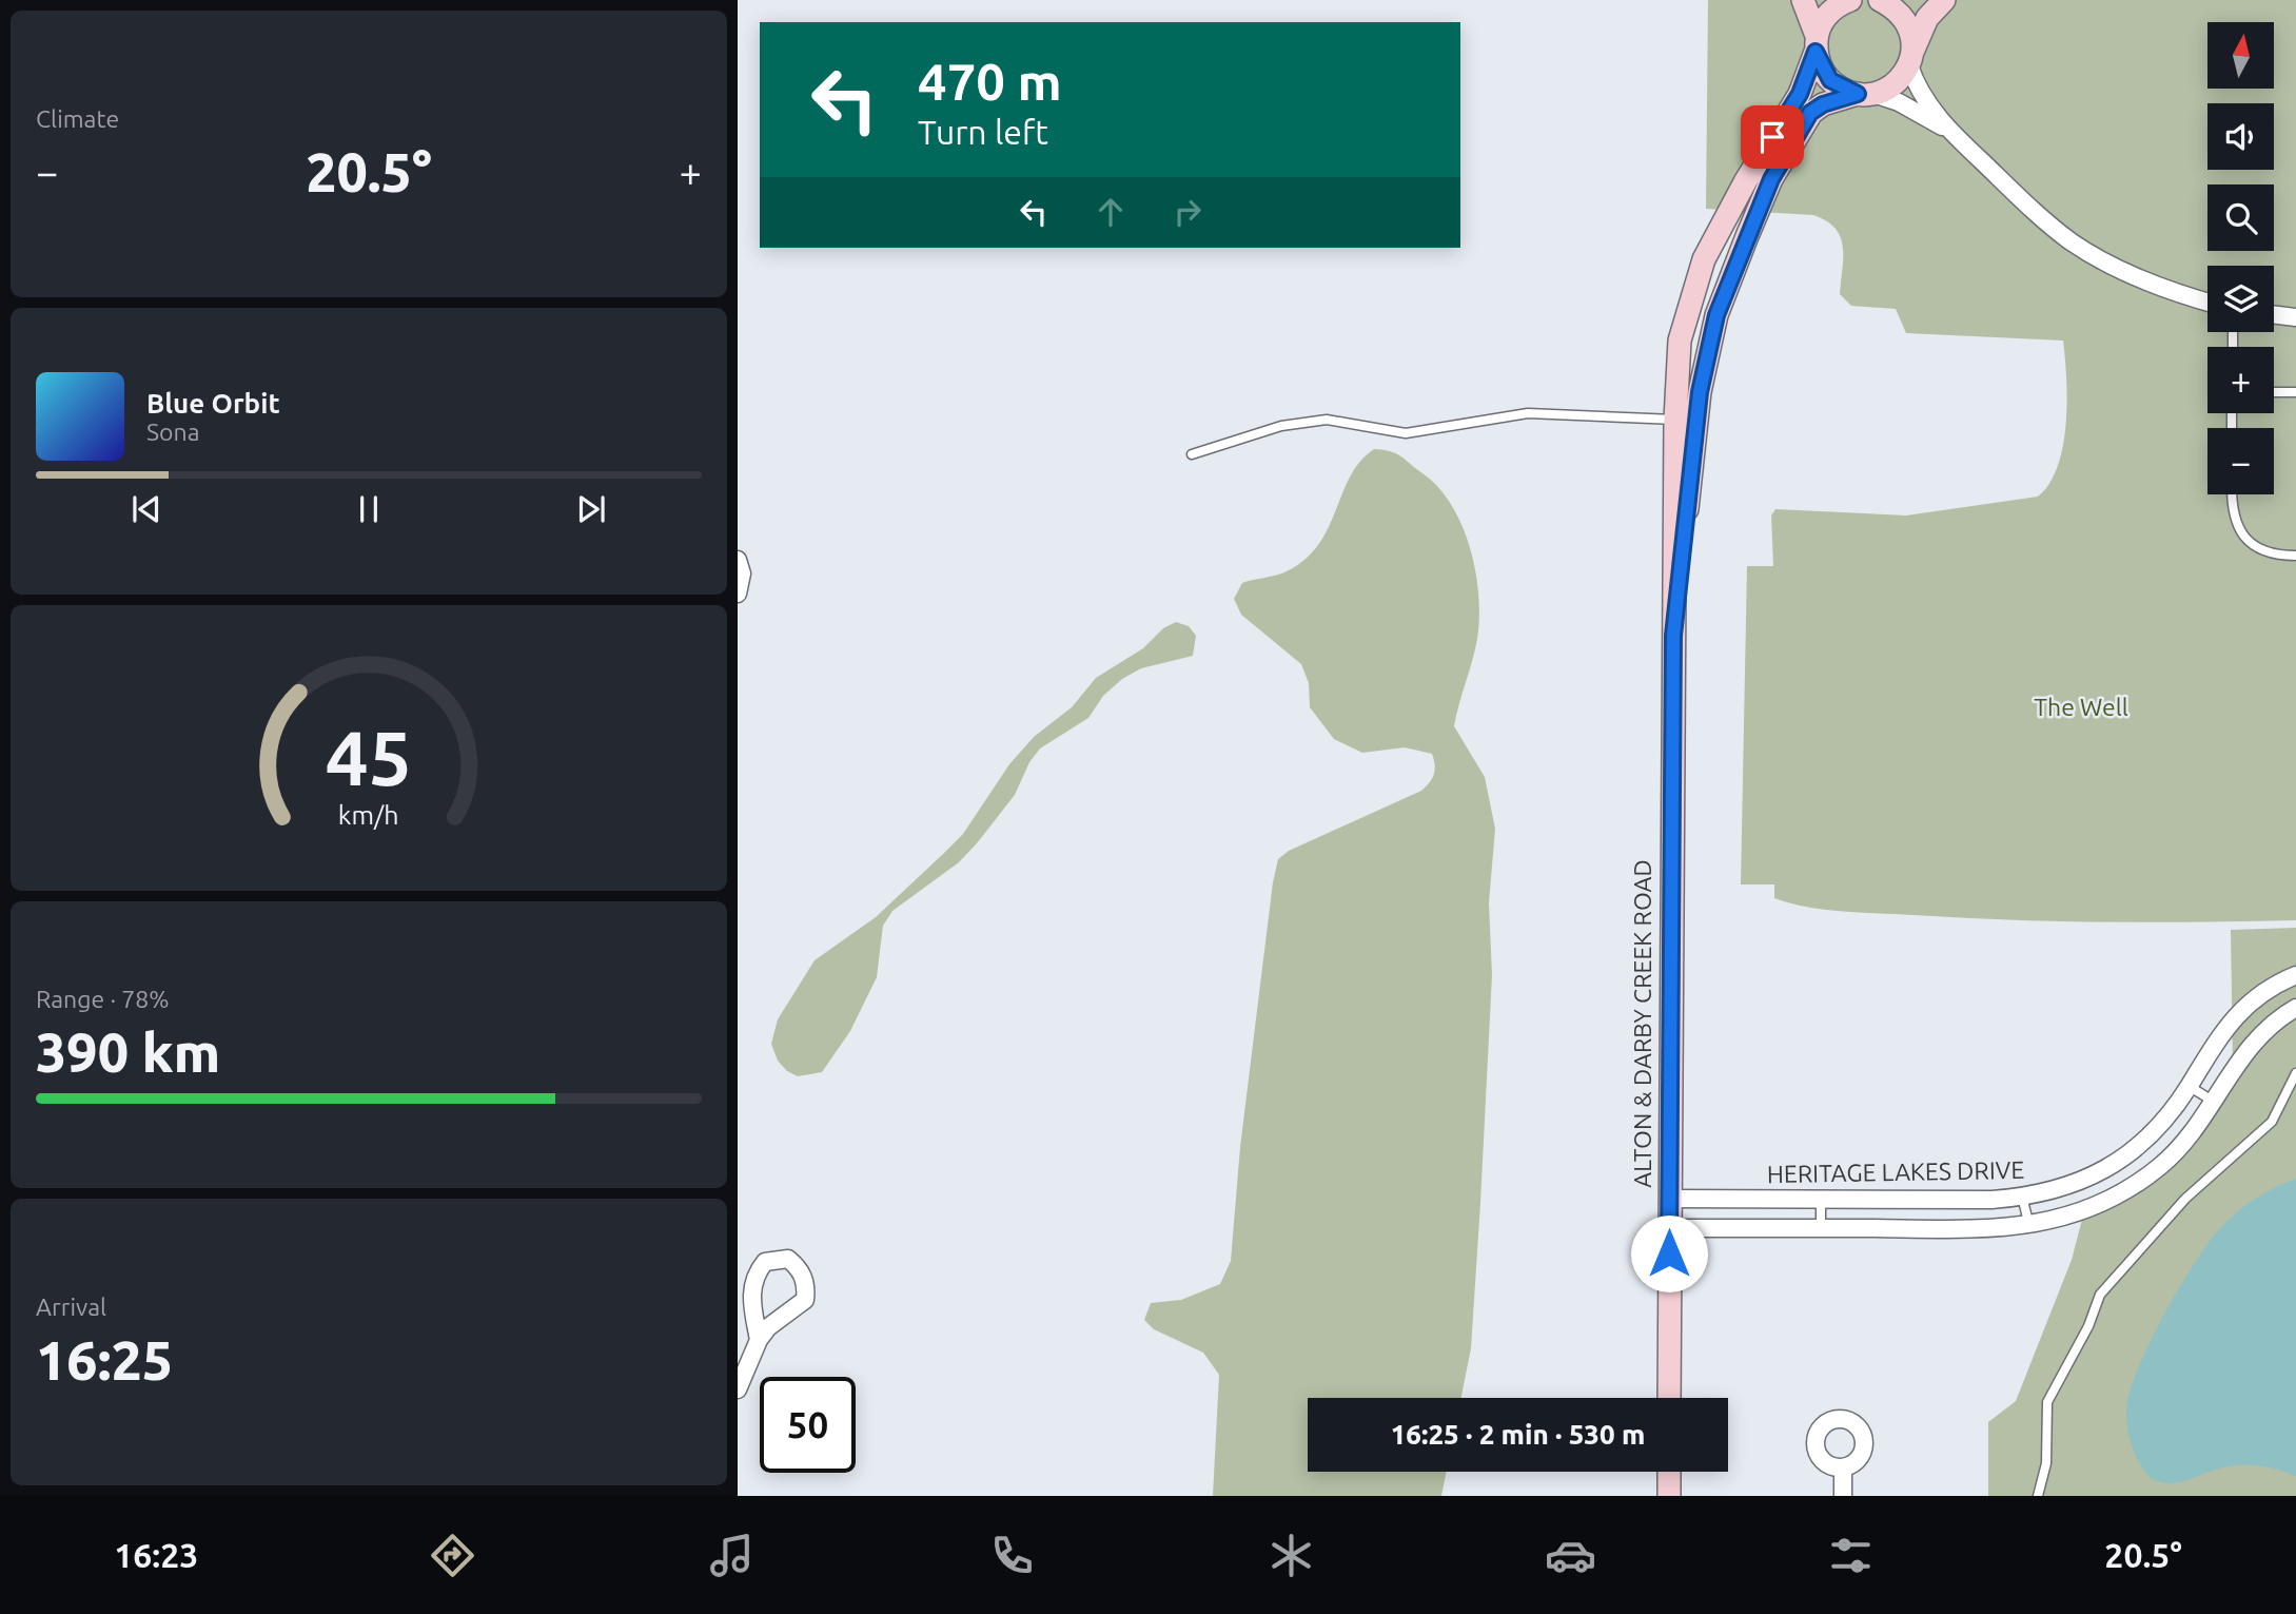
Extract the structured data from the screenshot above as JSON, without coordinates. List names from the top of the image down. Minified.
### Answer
{"streets":{"main road":["ALTON & DARBY CREEK ROAD"],"street":["HERITAGE LAKES DRIVE"]},"crossings":[["ALTON & DARBY CREEK ROAD","HERITAGE LAKES DRIVE"]],"parks":["The Well"],"north":"top","page":{"tile":["Climate",["Range · 78%","390 km"],["Arrival","16:25"]],"map_buttons":["+","−"],"turn":["470 m","Turn left"],"heat":["−","20.5°","+"],"song":["Blue Orbit","Sona"],"limit":"50","trip":"16:25 · 2 min · 530 m","tabs":["16:23","20.5°"],"gauge":["45","km/h"]}}
